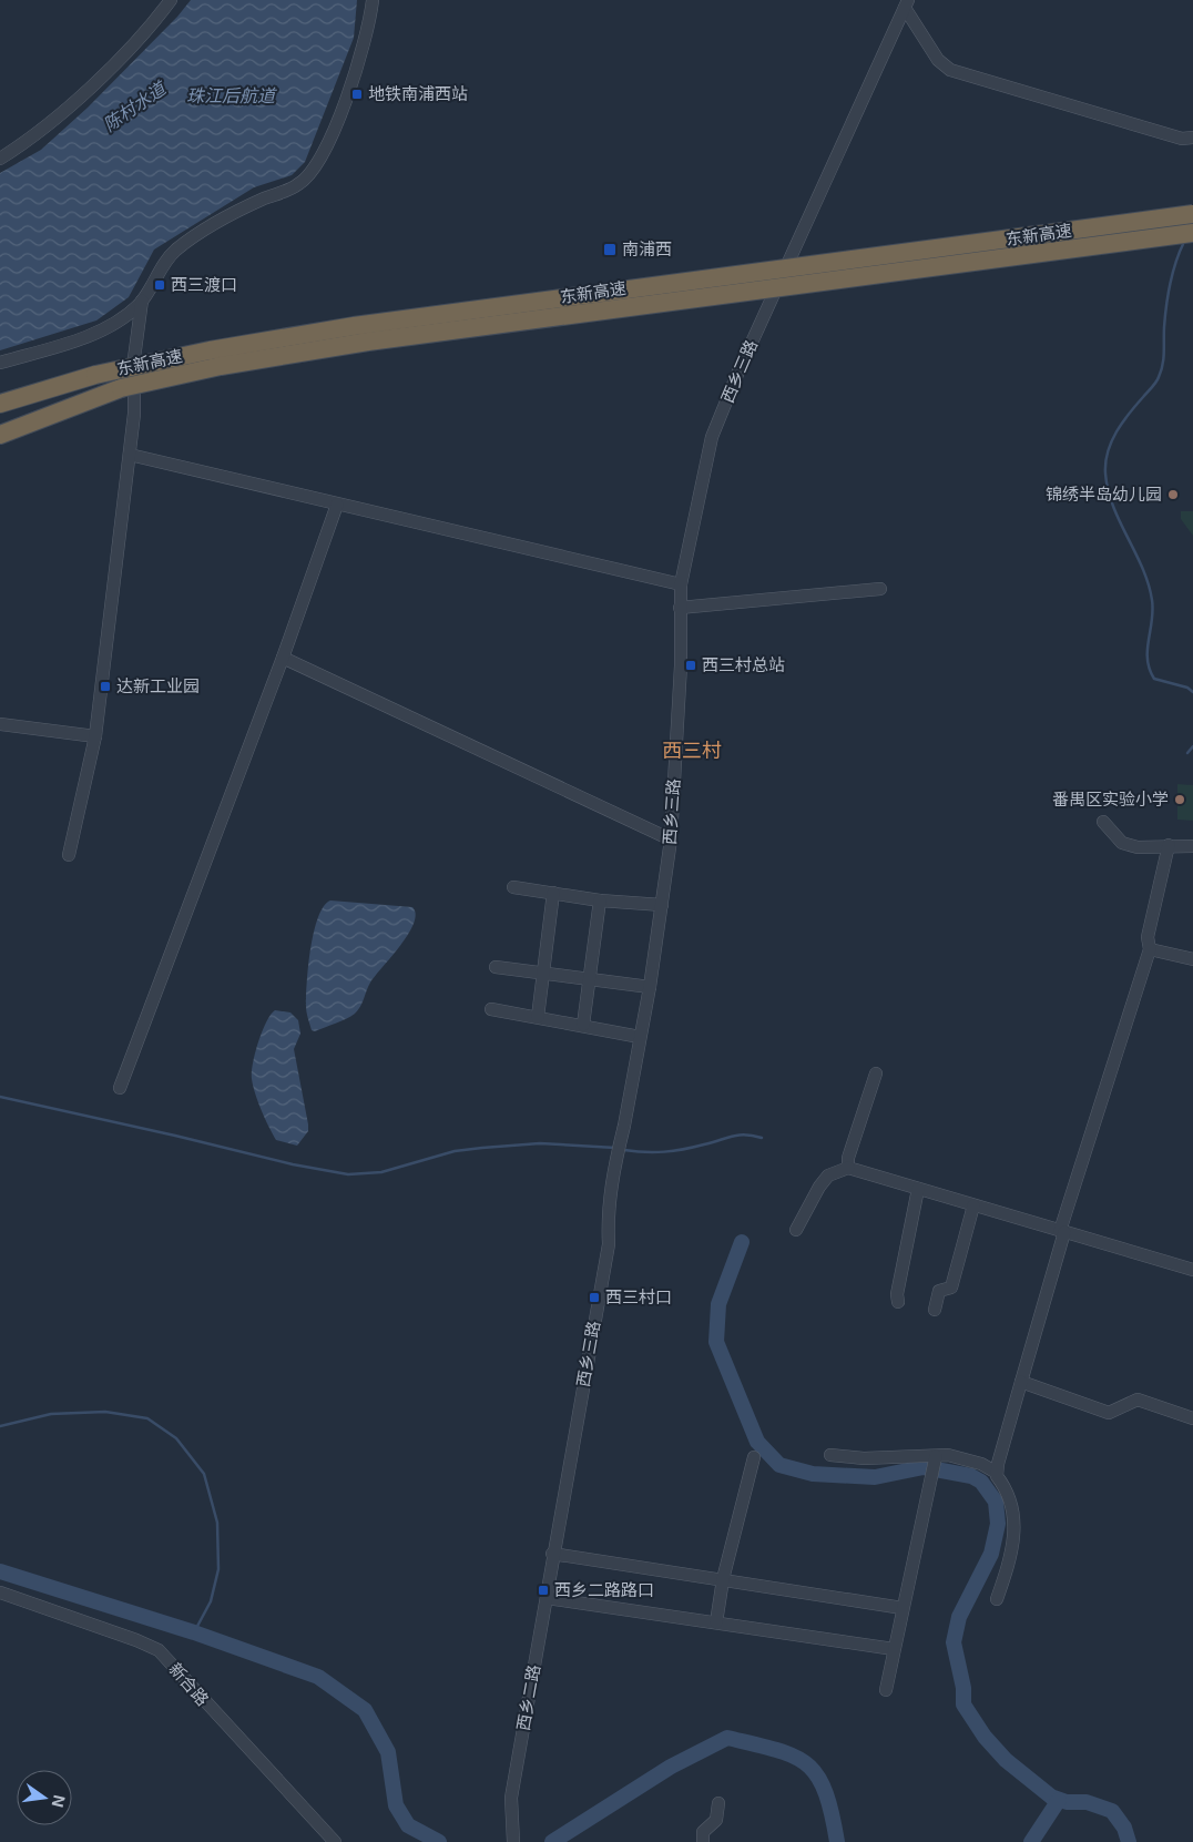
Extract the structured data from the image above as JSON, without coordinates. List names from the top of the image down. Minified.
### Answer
{"streets":{"highway":["东新高速"],"street":["西乡三路","新合路","西乡二路"]},"crossings":[["西乡三路","西乡二路"]],"districts":["西三村"],"water":["珠江后航道","陈村水道"],"places":{"transit":["地铁南浦西站","南浦西","西三渡口","西三村总站","达新工业园","西三村口","西乡二路路口"],"other":["锦绣半岛幼儿园","番禺区实验小学"]},"north":"right"}
